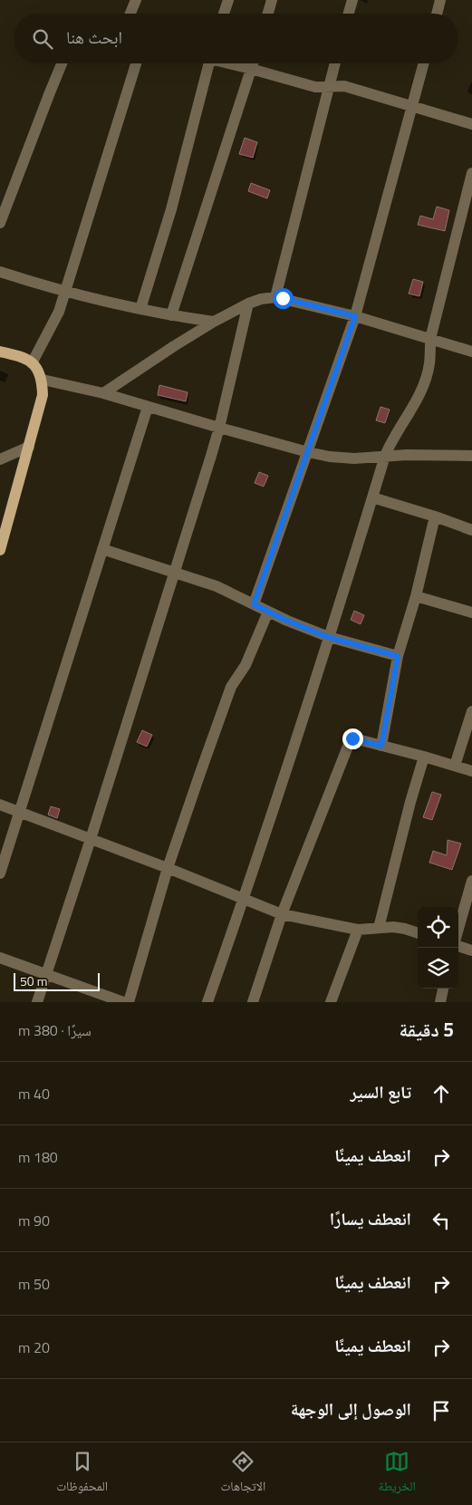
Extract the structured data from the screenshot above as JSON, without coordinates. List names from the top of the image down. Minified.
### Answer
{"scale_bar":"50 m","page":{"search":"ابحث هنا","scale":"50 m","heading":["5 دقيقة","سيرًا · 380 m"],"list":[["تابع السير","40 m"],["انعطف يمينًا","180 m"],["انعطف يسارًا","90 m"],["انعطف يمينًا","50 m"],["انعطف يمينًا","20 m"],"الوصول إلى الوجهة"],"nav":["الخريطة","الاتجاهات","المحفوظات"]}}
